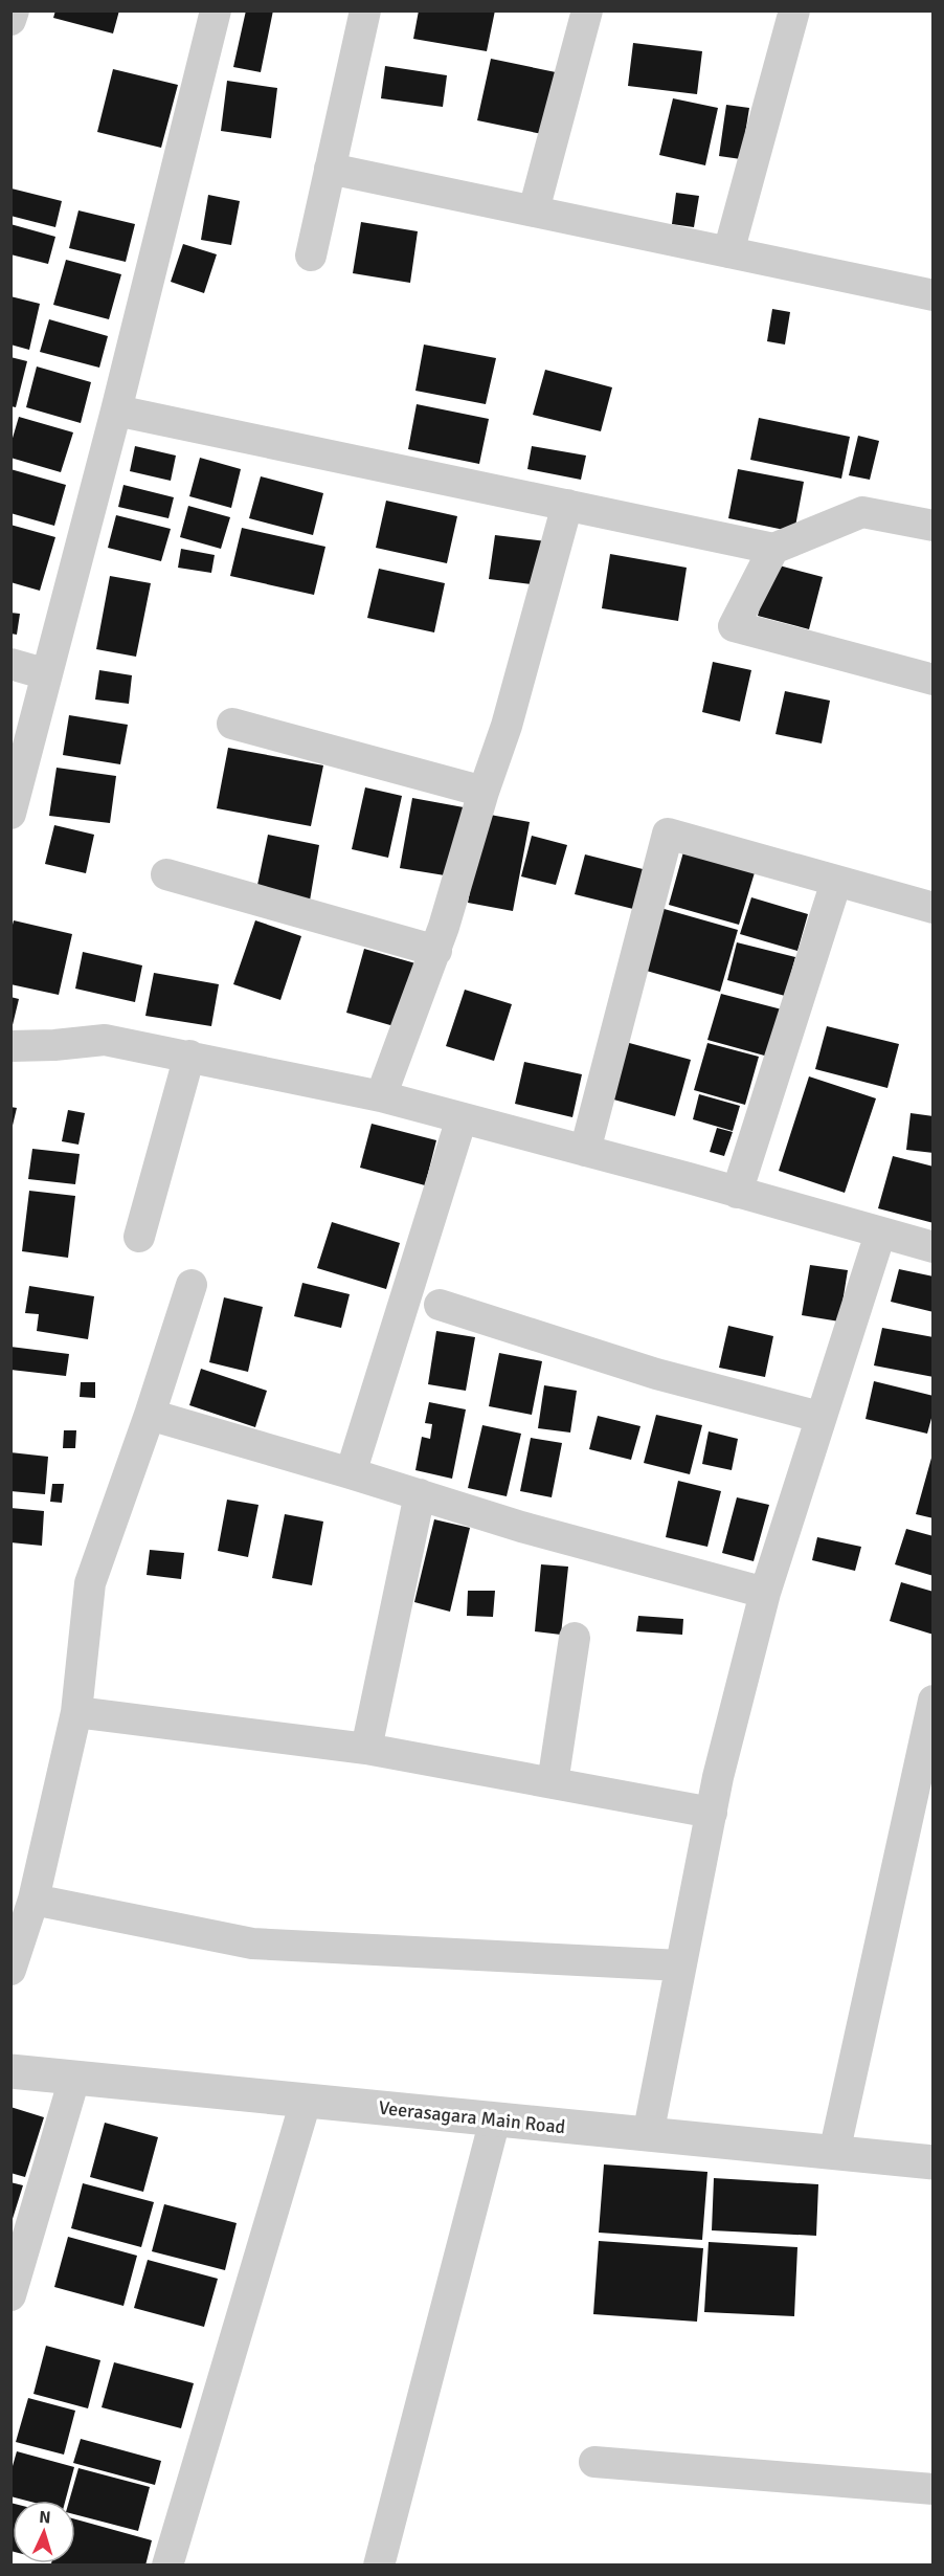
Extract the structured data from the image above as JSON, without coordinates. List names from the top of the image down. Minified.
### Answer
{"streets":{"street":["Veerasagara Main Road"]},"north":"top"}
